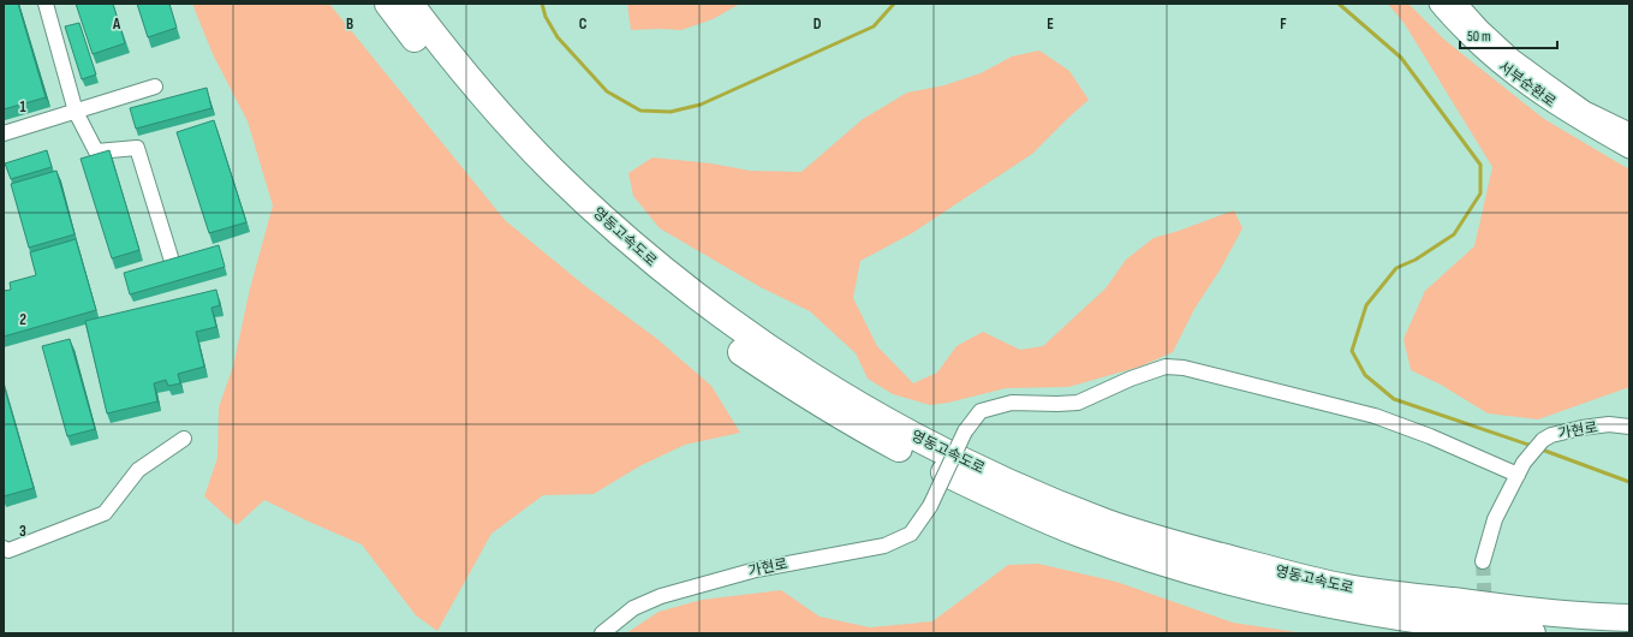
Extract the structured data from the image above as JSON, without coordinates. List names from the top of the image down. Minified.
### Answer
{"streets":{"highway":["영동고속도로"],"street":["서부순환로","가현로"]},"scale_bar":"50 m","grid":{"columns":["A","B","C","D","E","F"],"rows":["1","2","3"]}}
